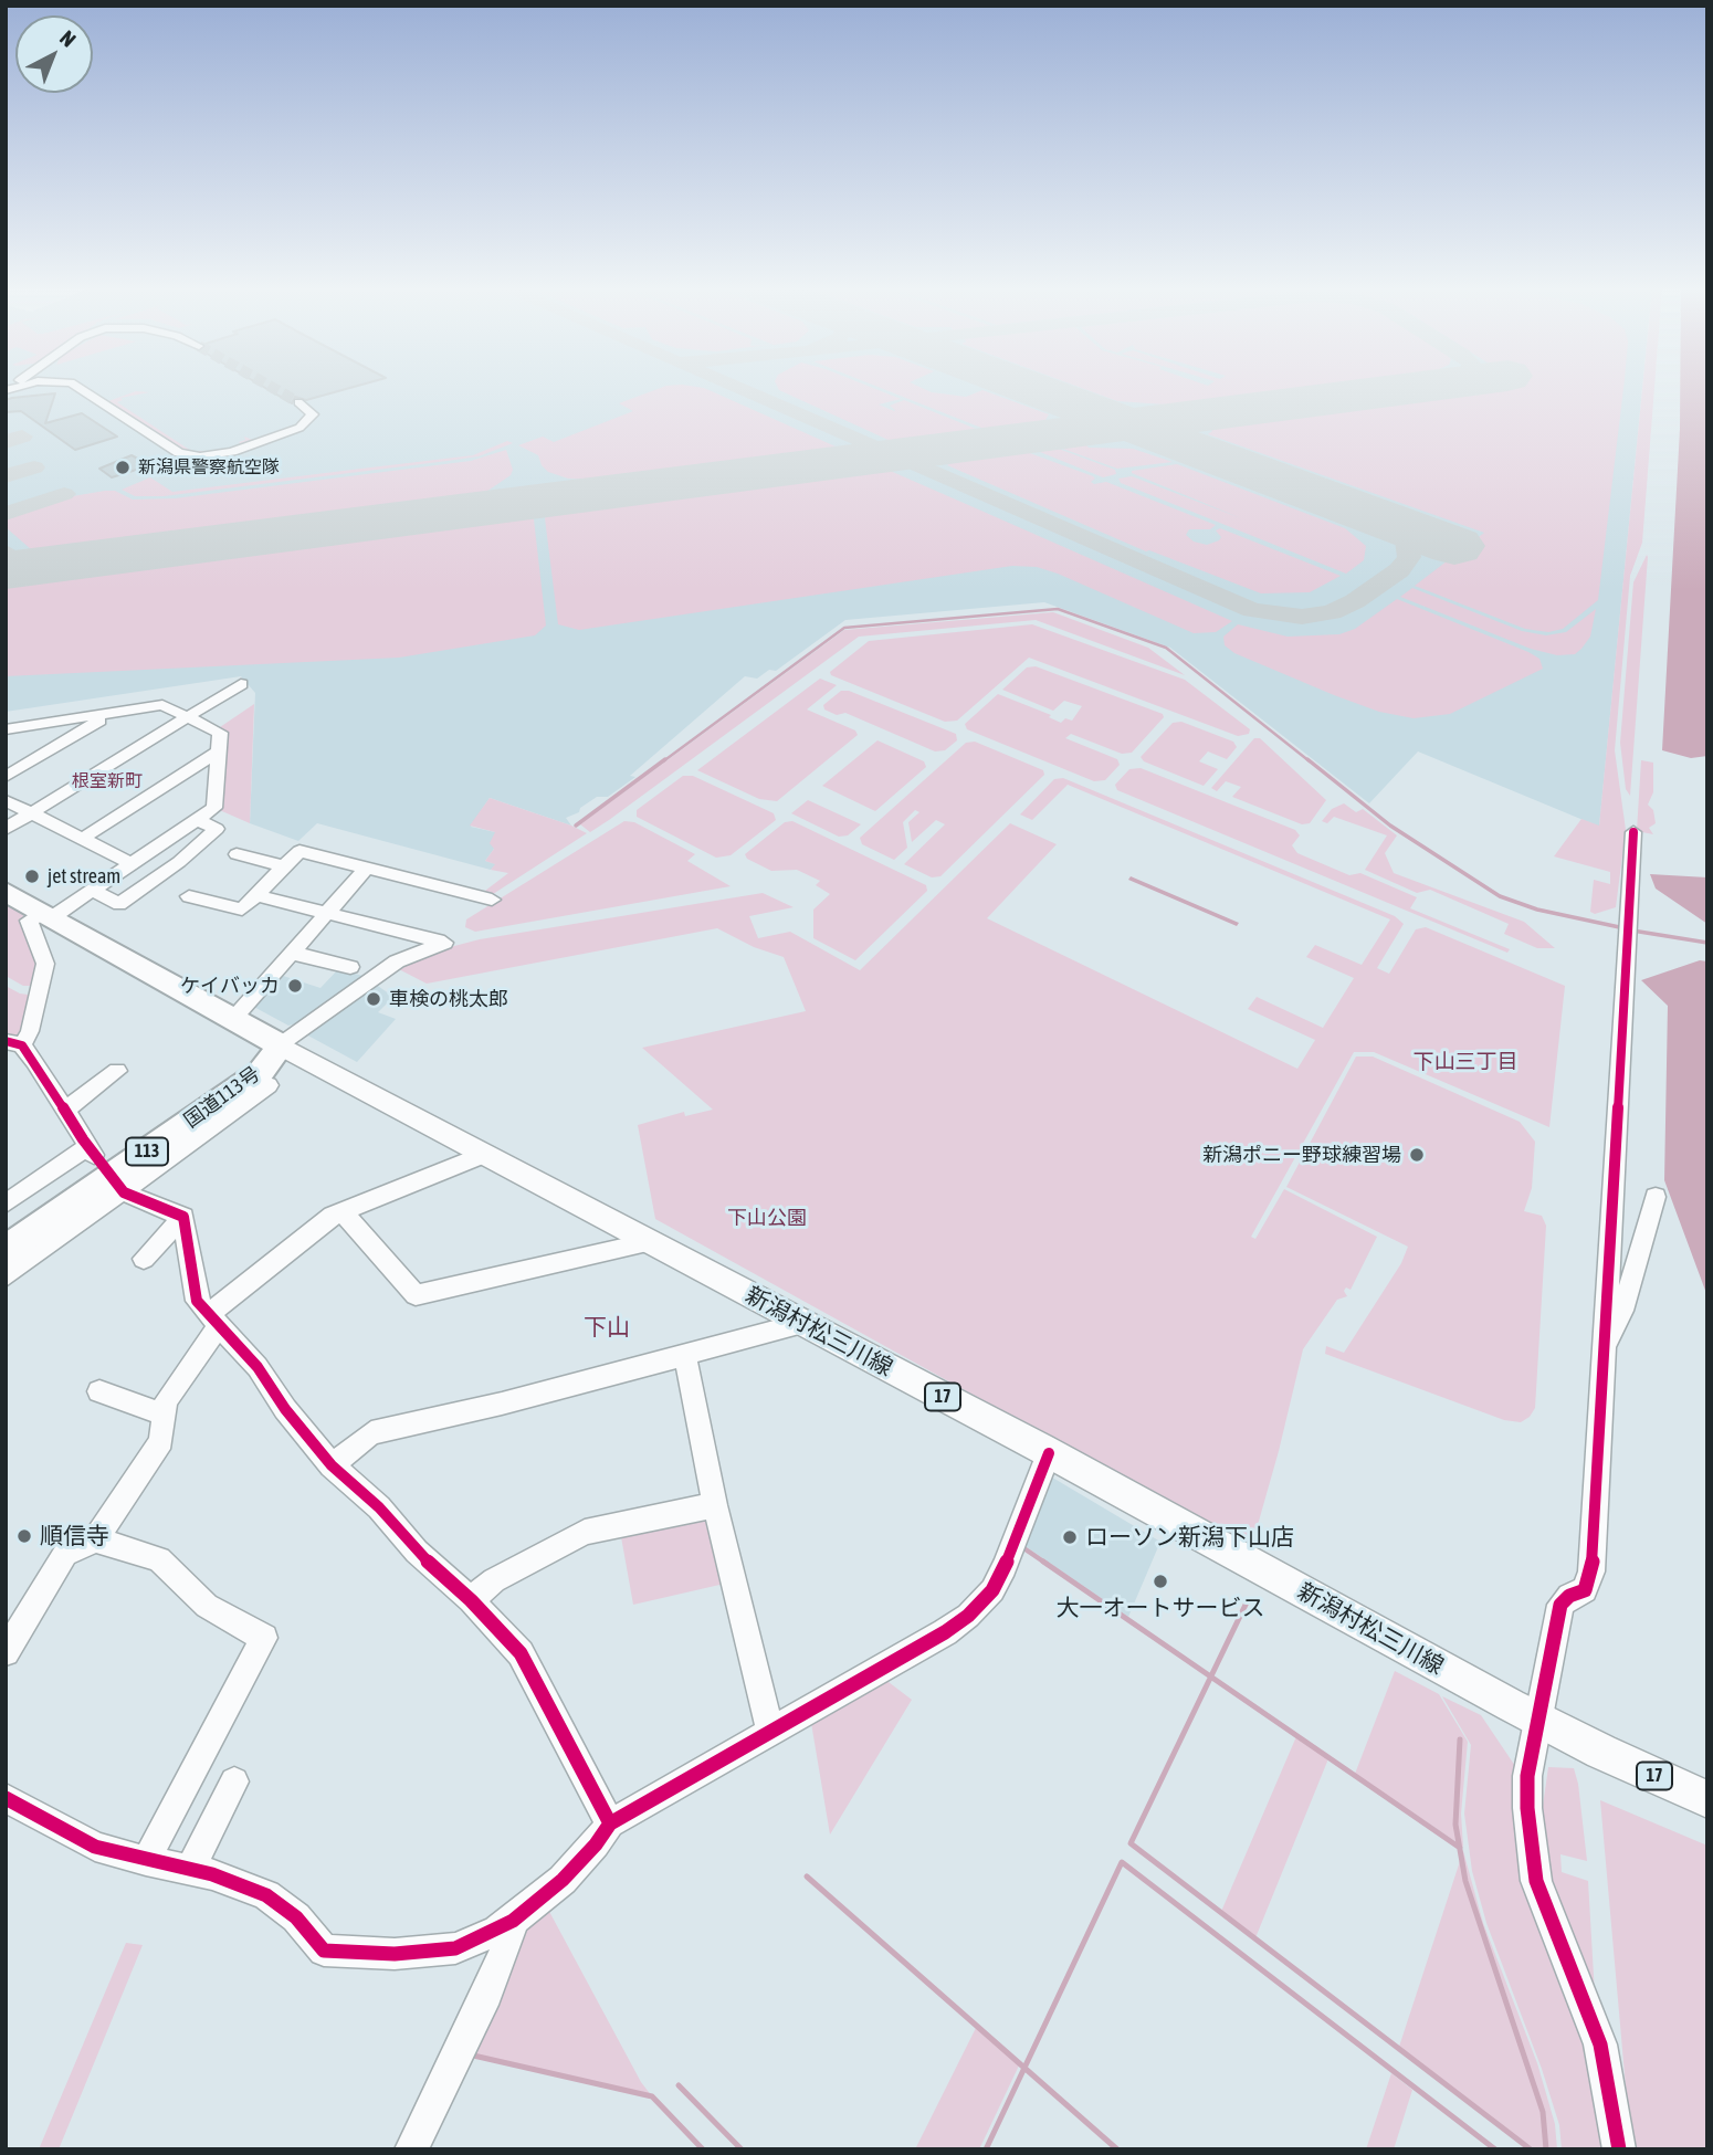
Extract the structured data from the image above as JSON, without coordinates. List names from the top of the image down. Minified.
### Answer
{"streets":{"highway":["国道113号","113"],"main road":["新潟村松三川線","17"]},"crossings":[["国道113号","新潟村松三川線"],["新潟村松三川線","17"]],"districts":["根室新町","下山三丁目","下山"],"parks":["下山公園"],"places":["新潟県警察航空隊","jet stream","ケイバッカ","車検の桃太郎","新潟ポニー野球練習場","順信寺","ローソン新潟下山店","大一オートサービス"],"north":"top right"}
